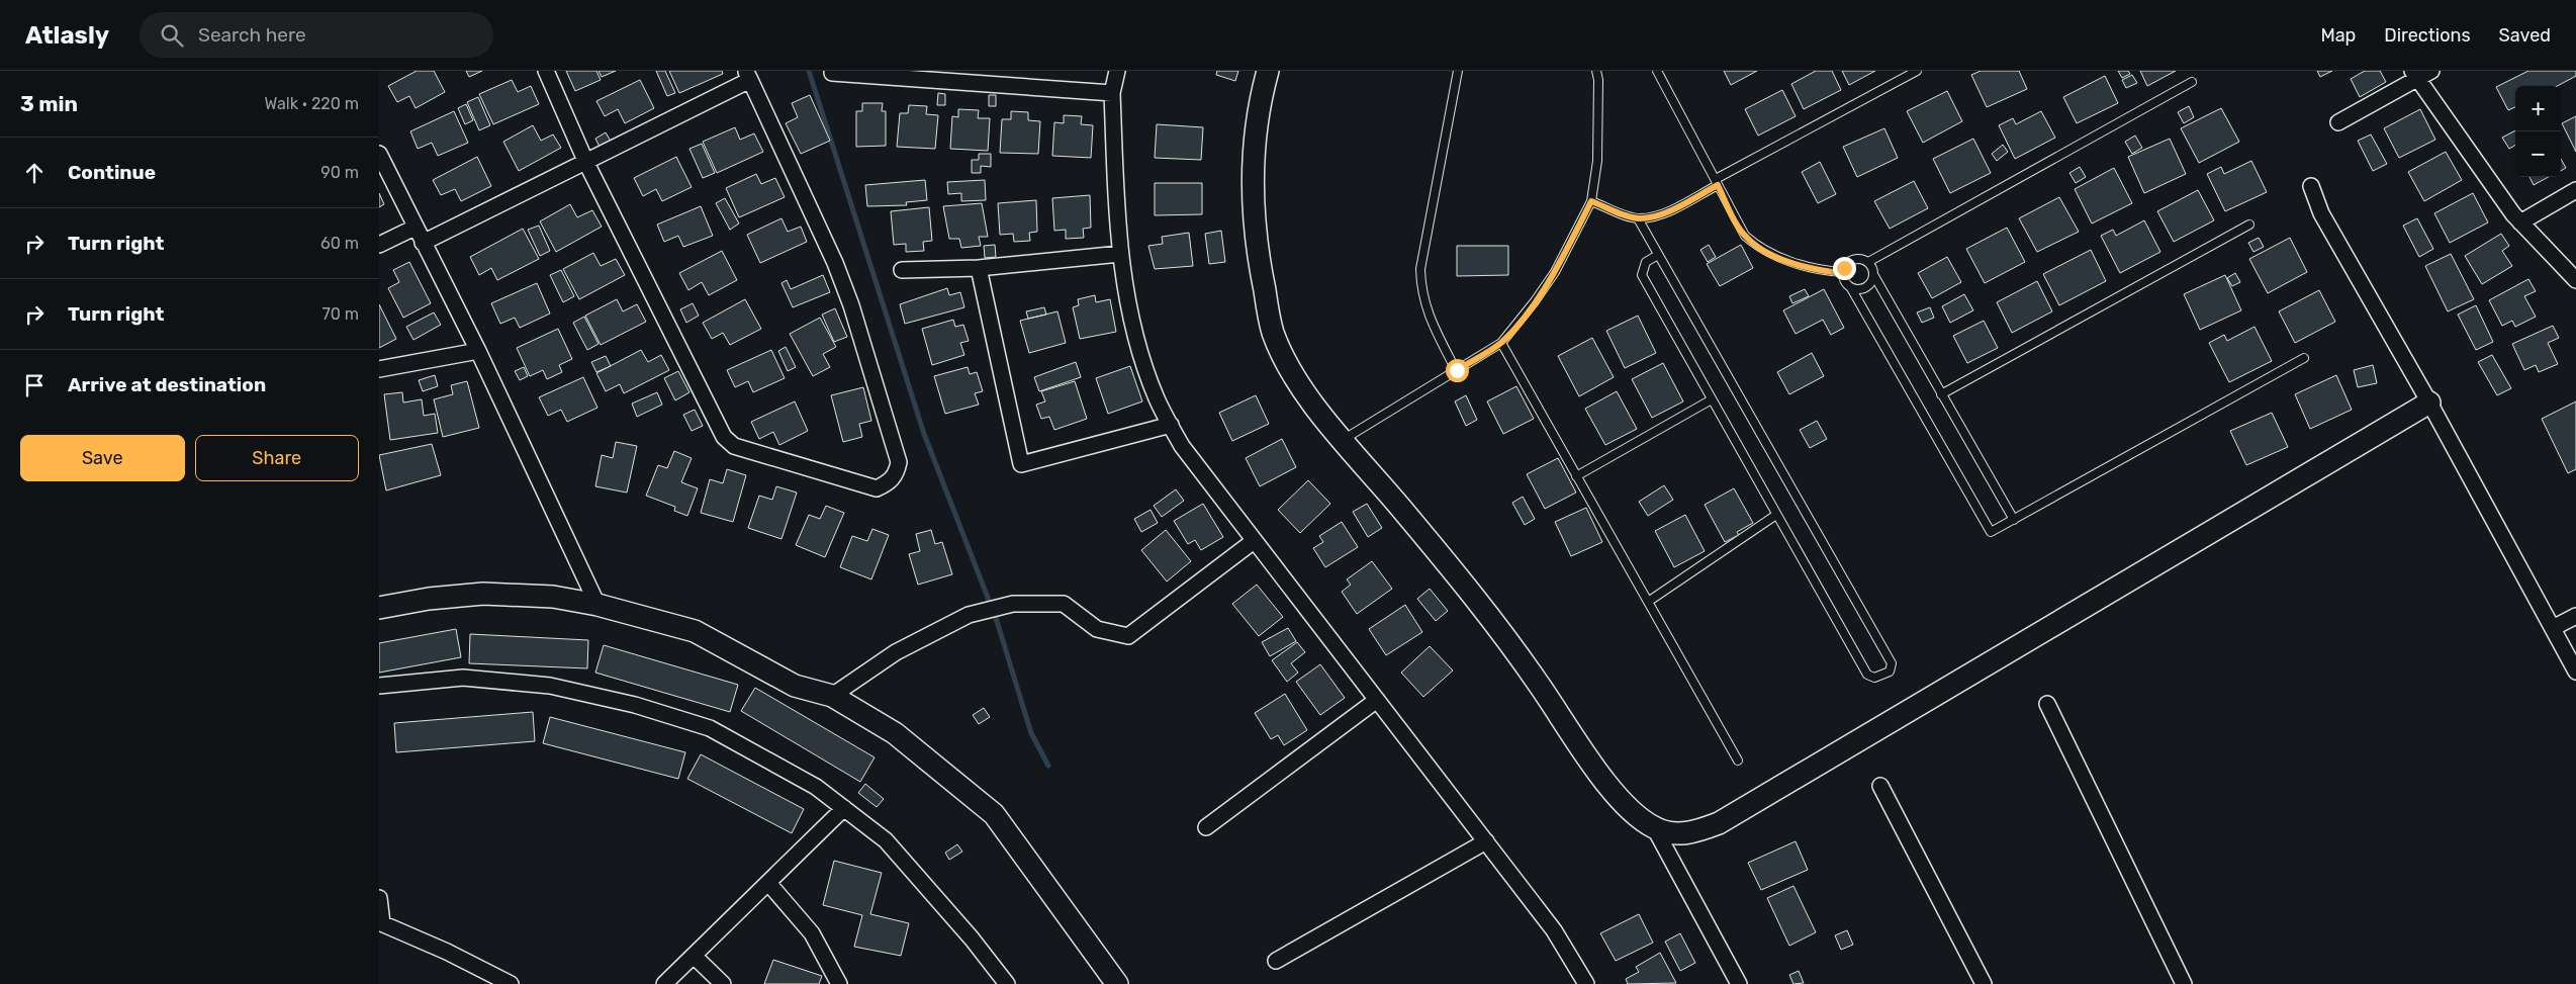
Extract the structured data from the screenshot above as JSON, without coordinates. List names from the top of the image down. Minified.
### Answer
{"page":{"header":"Atlasly","search":"Search here","nav":["Map","Directions","Saved"],"heading":["3 min","Walk · 220 m"],"map_buttons":["+","−"],"list":[["Continue","90 m"],["Turn right","60 m"],["Turn right","70 m"],"Arrive at destination"],"buttons":["Save","Share"]}}
